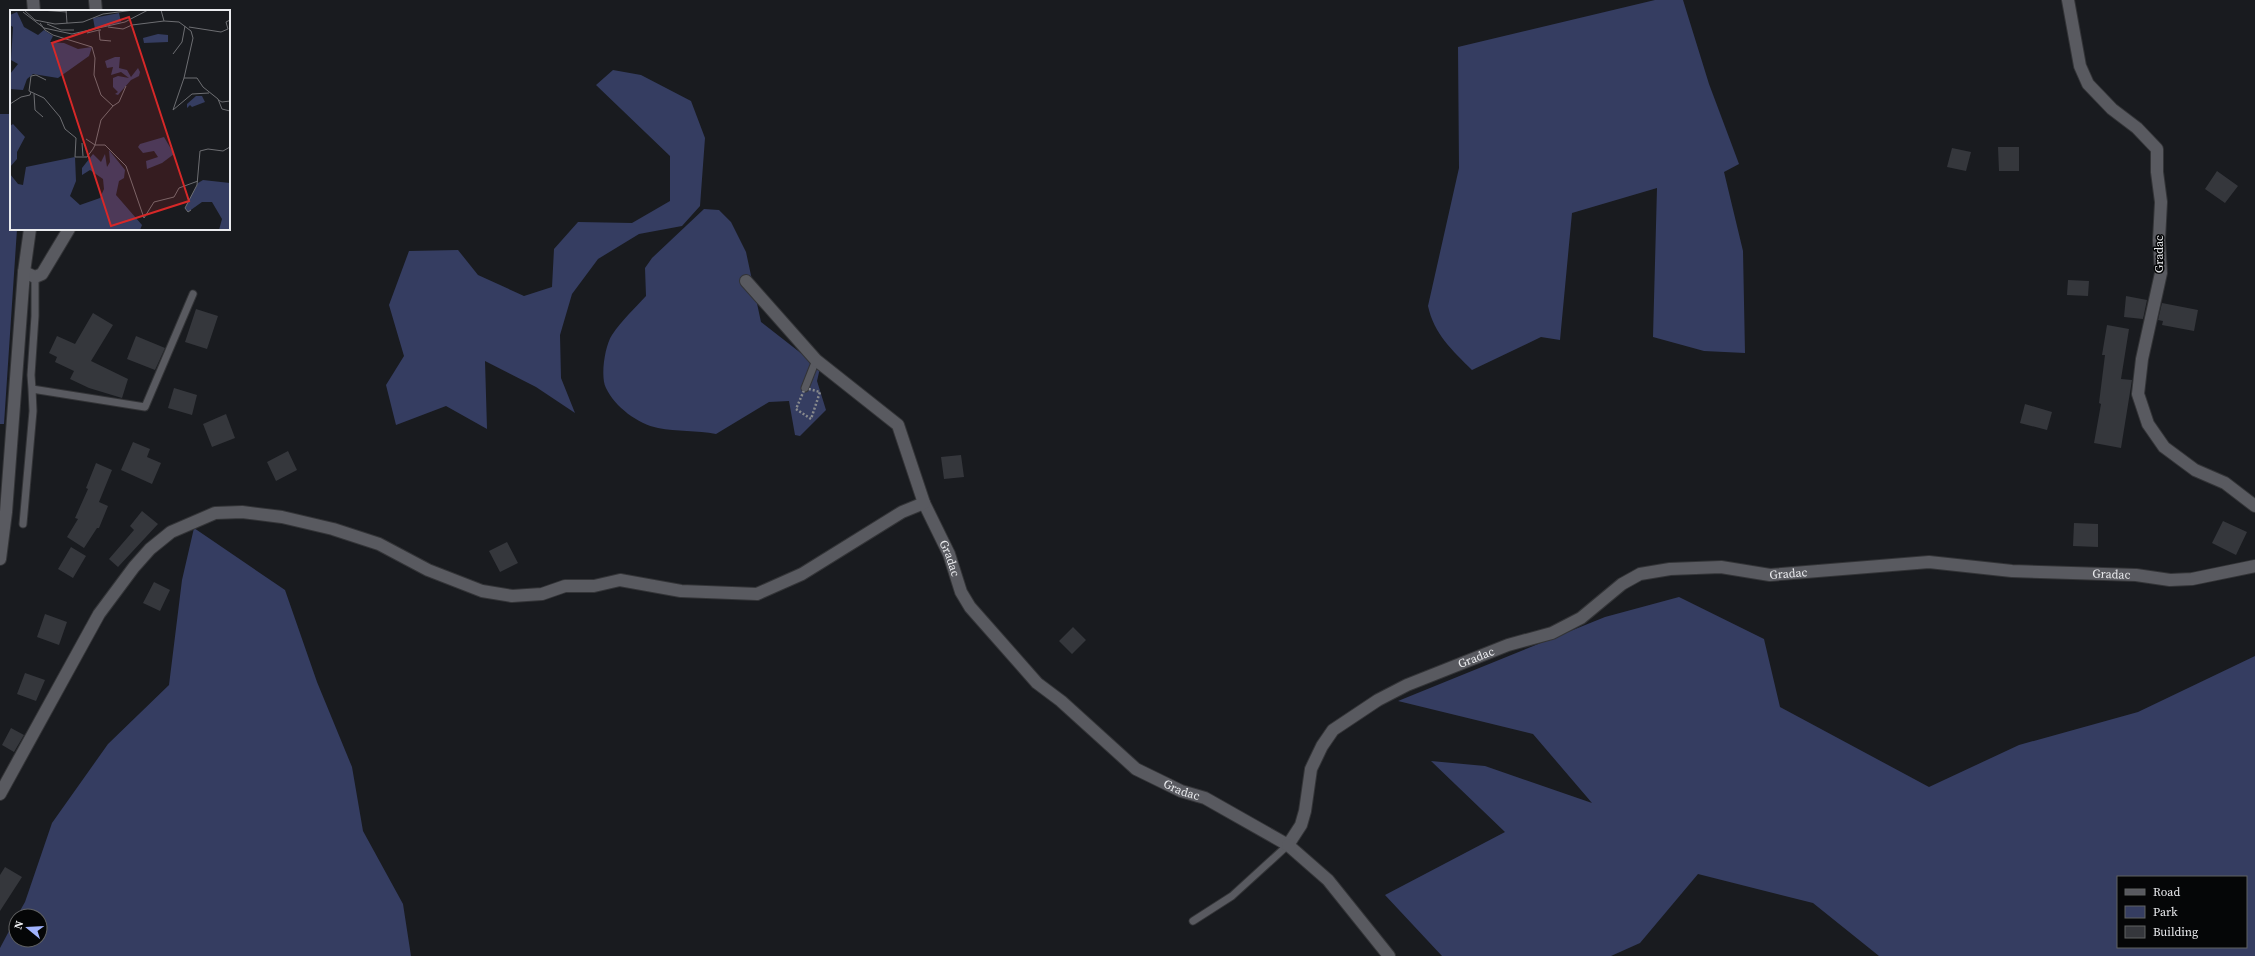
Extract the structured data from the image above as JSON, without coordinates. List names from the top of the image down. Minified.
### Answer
{"streets":{"street":["Gradac"]},"legend":["Road","Park","Building"],"north":"left"}
